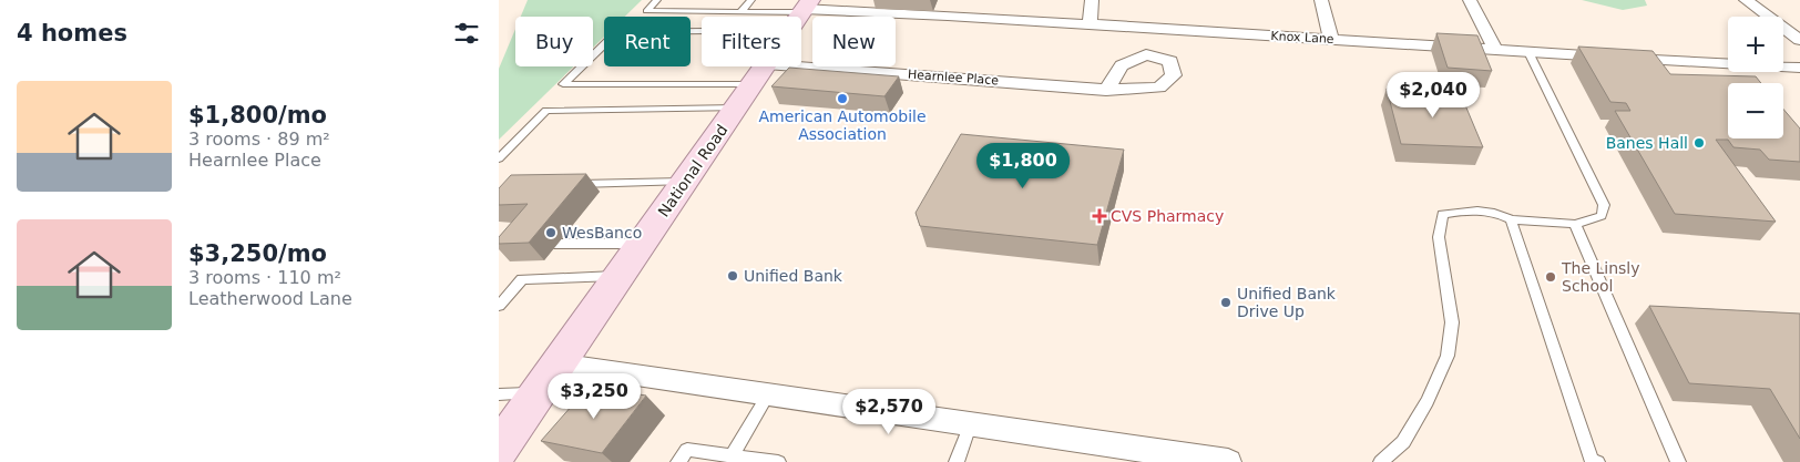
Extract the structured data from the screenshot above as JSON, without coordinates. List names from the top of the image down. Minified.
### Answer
{"streets":{"main road":["National Road"],"street":["Knox Lane","Hearnlee Place"]},"crossings":[["Knox Lane","National Road"],["Hearnlee Place","National Road"]],"places":{"other":["American Automobile Association","Banes Hall","WesBanco","Unified Bank","The Linsly School","Unified Bank Drive Up"],"health":["CVS Pharmacy"]},"page":{"heading":"4 homes","map_buttons":["+","−"],"chip":["Buy","Rent","Filters","New"],"list":[{"name":"$1,800/mo","note":"3 rooms · 89 m² · Hearnlee Place"},{"name":"$3,250/mo","note":"3 rooms · 110 m² · Leatherwood Lane"}],"price":["$2,040","$1,800","$3,250","$2,570"]}}
